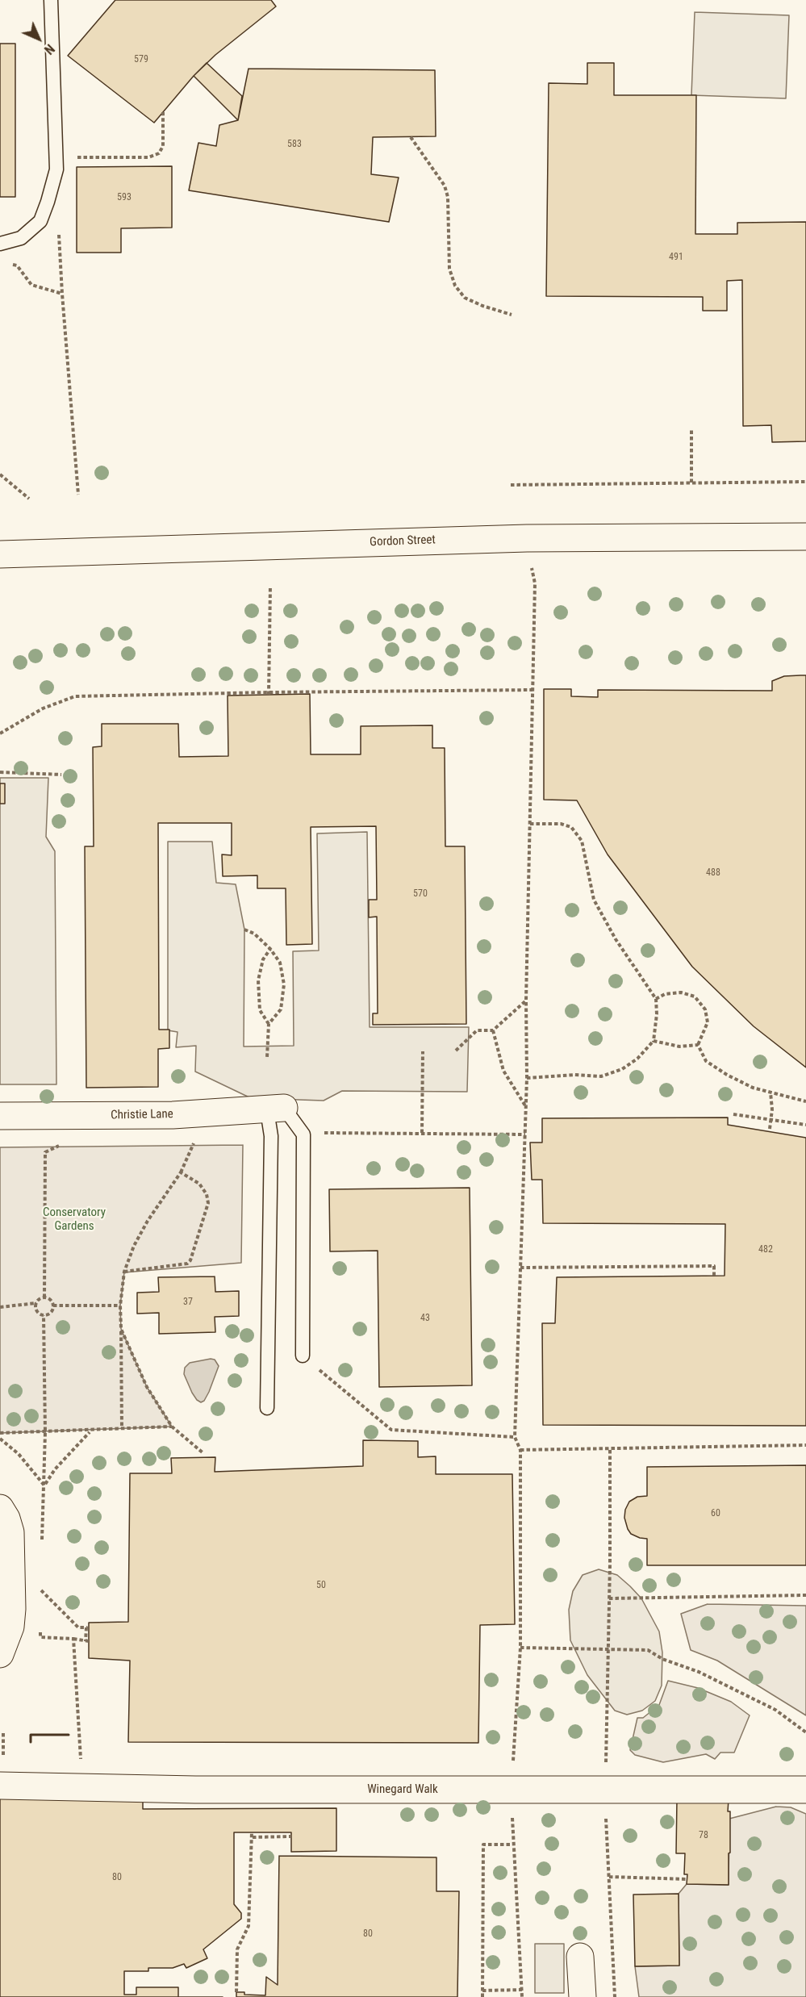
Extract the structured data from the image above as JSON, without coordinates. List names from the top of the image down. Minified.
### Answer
{"streets":{"street":["Gordon Street","Christie Lane","Winegard Walk"]},"parks":["Conservatory Gardens"],"house_numbers":["579","583","593","491","488","570","482","37","43","60","50","78","80","80"],"north":"bottom right"}
